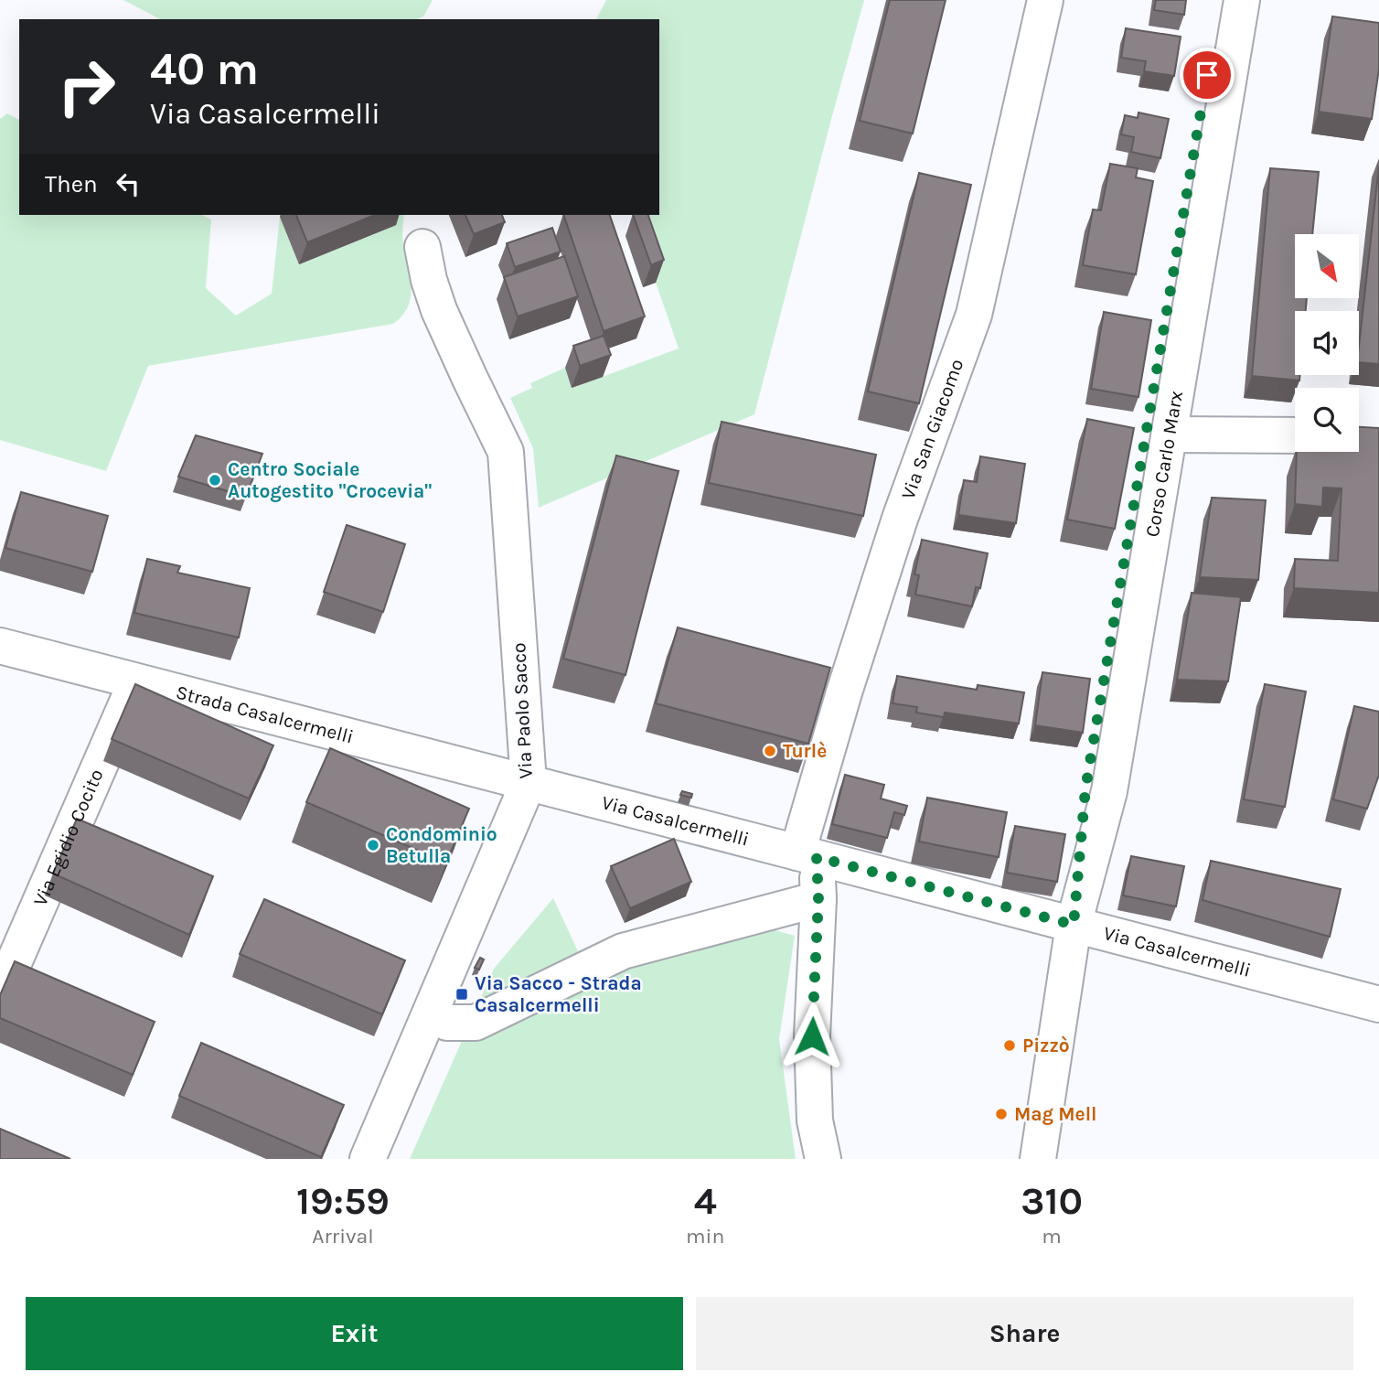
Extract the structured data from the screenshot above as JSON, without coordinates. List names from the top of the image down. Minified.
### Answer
{"streets":{"street":["Via San Giacomo","Corso Carlo Marx","Via Paolo Sacco","Strada Casalcermelli","Via Casalcermelli","Via Egidio Cocito"]},"crossings":[["Via San Giacomo","Via Casalcermelli"],["Corso Carlo Marx","Via Casalcermelli"],["Via Paolo Sacco","Strada Casalcermelli"],["Via Paolo Sacco","Via Casalcermelli"],["Strada Casalcermelli","Via Casalcermelli"],["Strada Casalcermelli","Via Egidio Cocito"]],"places":{"other":["Centro Sociale Autogestito \"Crocevia\"","Turlè","Condominio Betulla","Pizzò","Mag Mell"],"transit":["Via Sacco - Strada Casalcermelli"]},"north":"bottom right","page":{"turn":["40 m","Via Casalcermelli"],"then":"Then","eta":["19:59","Arrival","4","min","310","m"],"buttons":["Exit","Share"]}}
